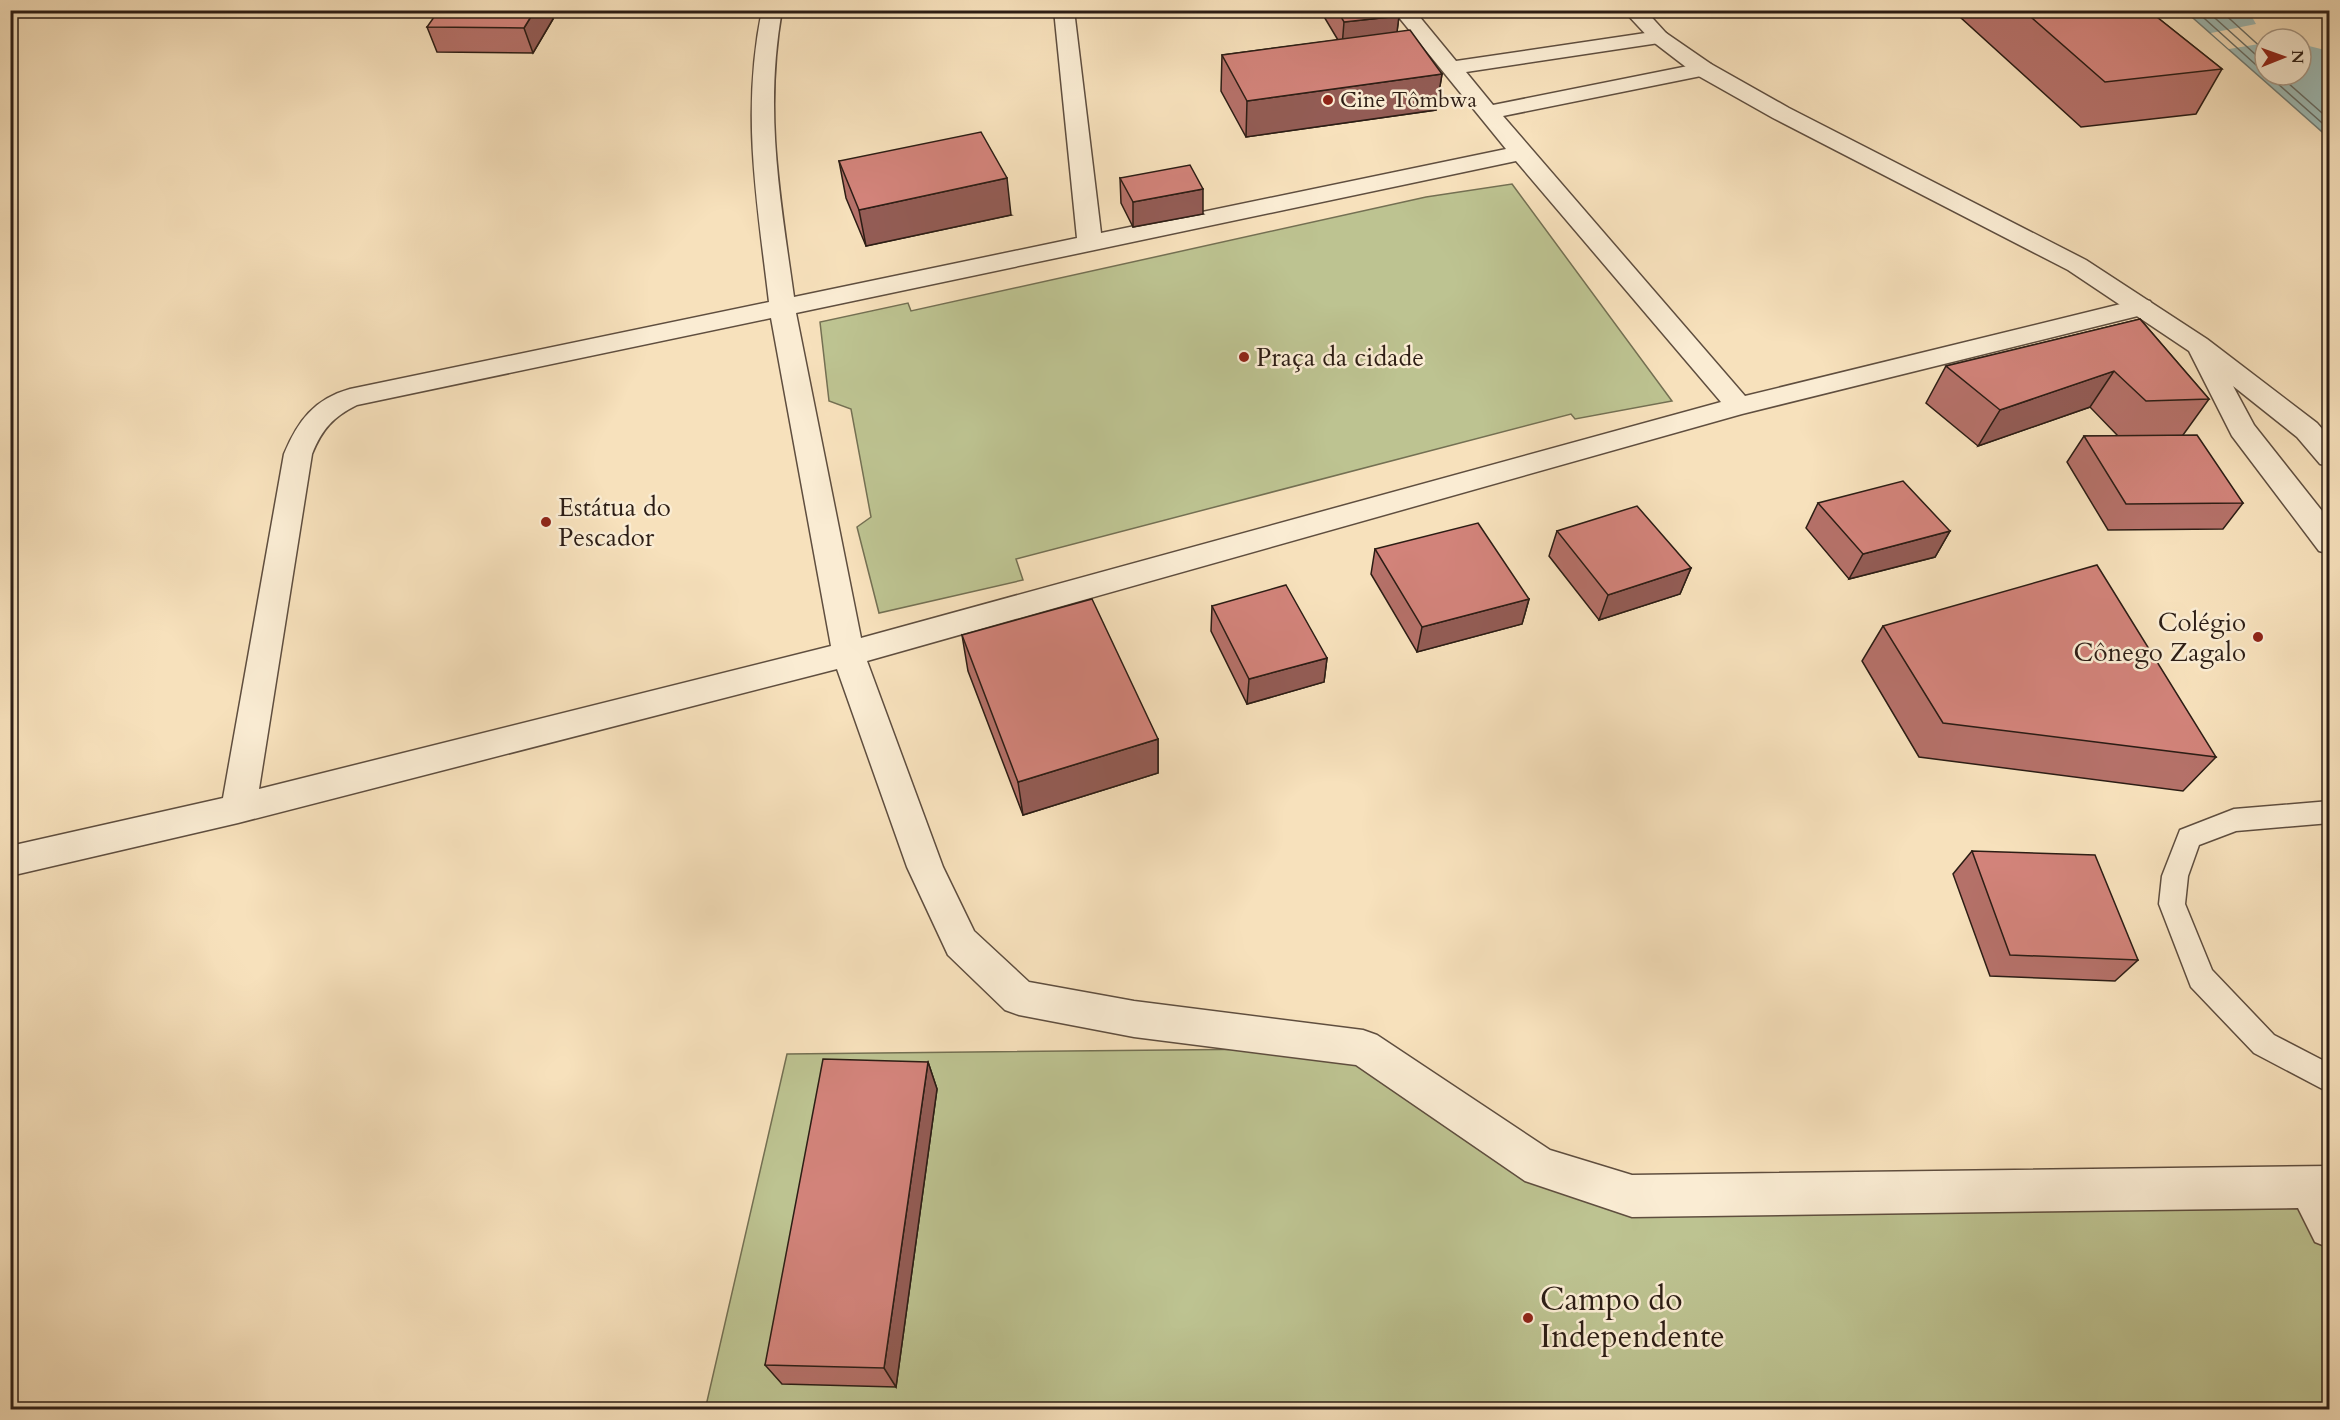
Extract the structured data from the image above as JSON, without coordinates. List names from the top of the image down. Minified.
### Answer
{"places":["Cine Tômbwa","Praça da cidade","Estátua do Pescador","Colégio Cônego Zagalo","Campo do Independente"],"north":"right"}
